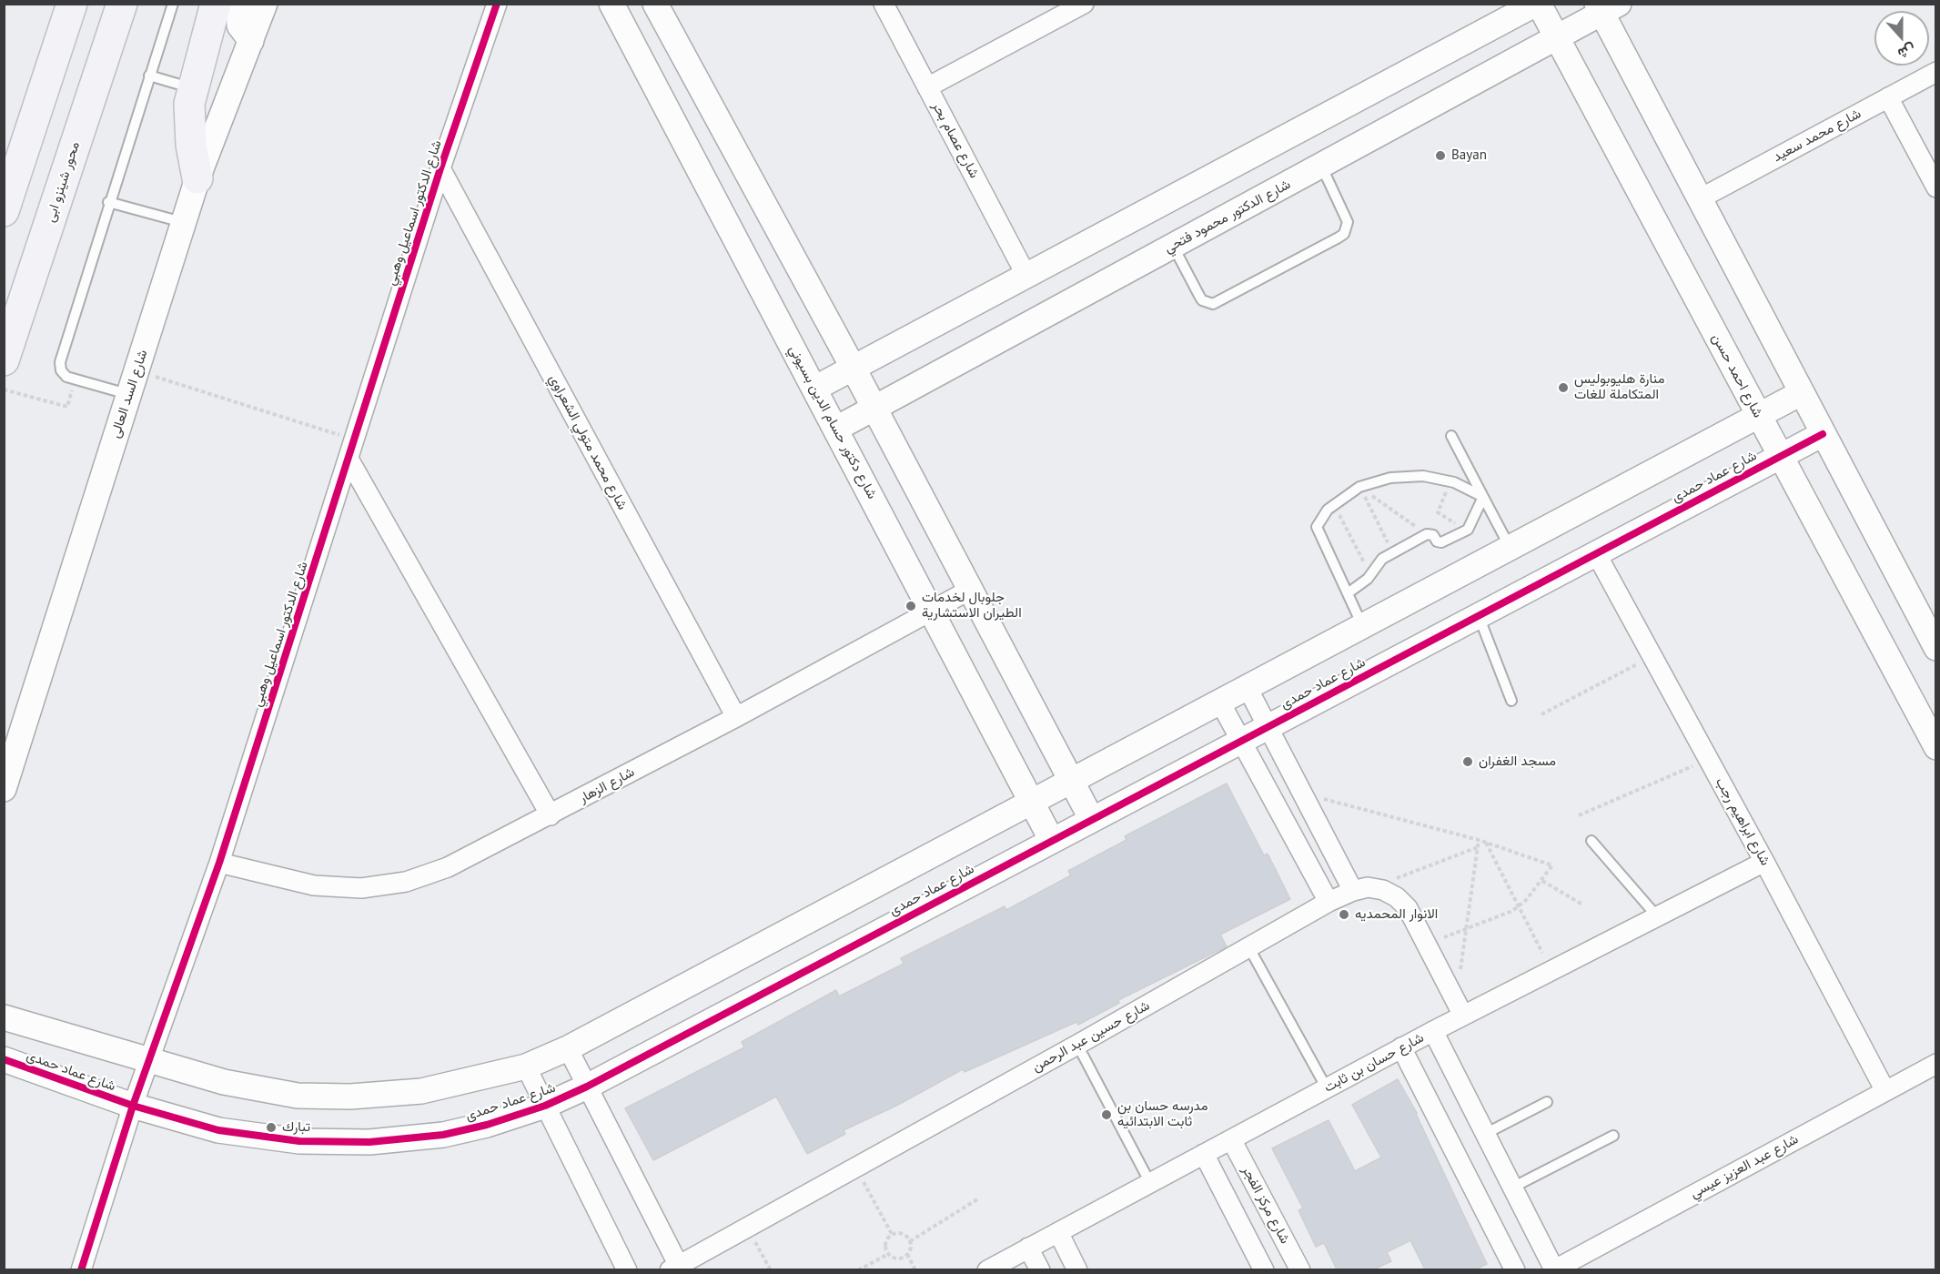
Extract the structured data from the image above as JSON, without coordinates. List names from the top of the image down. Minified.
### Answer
{"streets":{"main road":["محور شينزو ابى"],"street":["شارع محمد سعيد","شارع عصام بحر","شارع الدكتور اسماعيل وهبي","شارع الدكتور محمود فتحي","شارع احمد حسن","شارع السد العالى","شارع دكتور حسام الدين بسيوني","شارع محمد متولي الشعراوي","شارع عماد حمدى","شارع الزهار","شارع ابراهيم رجب","شارع حسين عبد الرحمن","شارع حسان بن ثابت","شارع عبد العزيز عيسي","شارع مركز الفجر"]},"crossings":[["شارع الدكتور اسماعيل وهبي","شارع محمد متولي الشعراوي"],["شارع الدكتور اسماعيل وهبي","شارع عماد حمدى"],["شارع الدكتور اسماعيل وهبي","شارع الزهار"],["شارع الدكتور محمود فتحي","شارع احمد حسن"],["شارع الدكتور محمود فتحي","شارع دكتور حسام الدين بسيوني"],["شارع احمد حسن","شارع عماد حمدى"],["شارع دكتور حسام الدين بسيوني","شارع عماد حمدى"],["شارع دكتور حسام الدين بسيوني","شارع الزهار"],["شارع محمد متولي الشعراوي","شارع الزهار"],["شارع عماد حمدى","شارع ابراهيم رجب"],["شارع ابراهيم رجب","شارع حسان بن ثابت"],["شارع ابراهيم رجب","شارع عبد العزيز عيسي"],["شارع حسان بن ثابت","شارع مركز الفجر"]],"places":["Bayan","منارة هليوبوليس المتكاملة للغات","جلوبال لخدمات الطيران الاستشارية","مسجد الغفران","الانوار المحمديه","مدرسه حسان بن ثابت الابتدائيه","تبارك"],"north":"bottom"}
